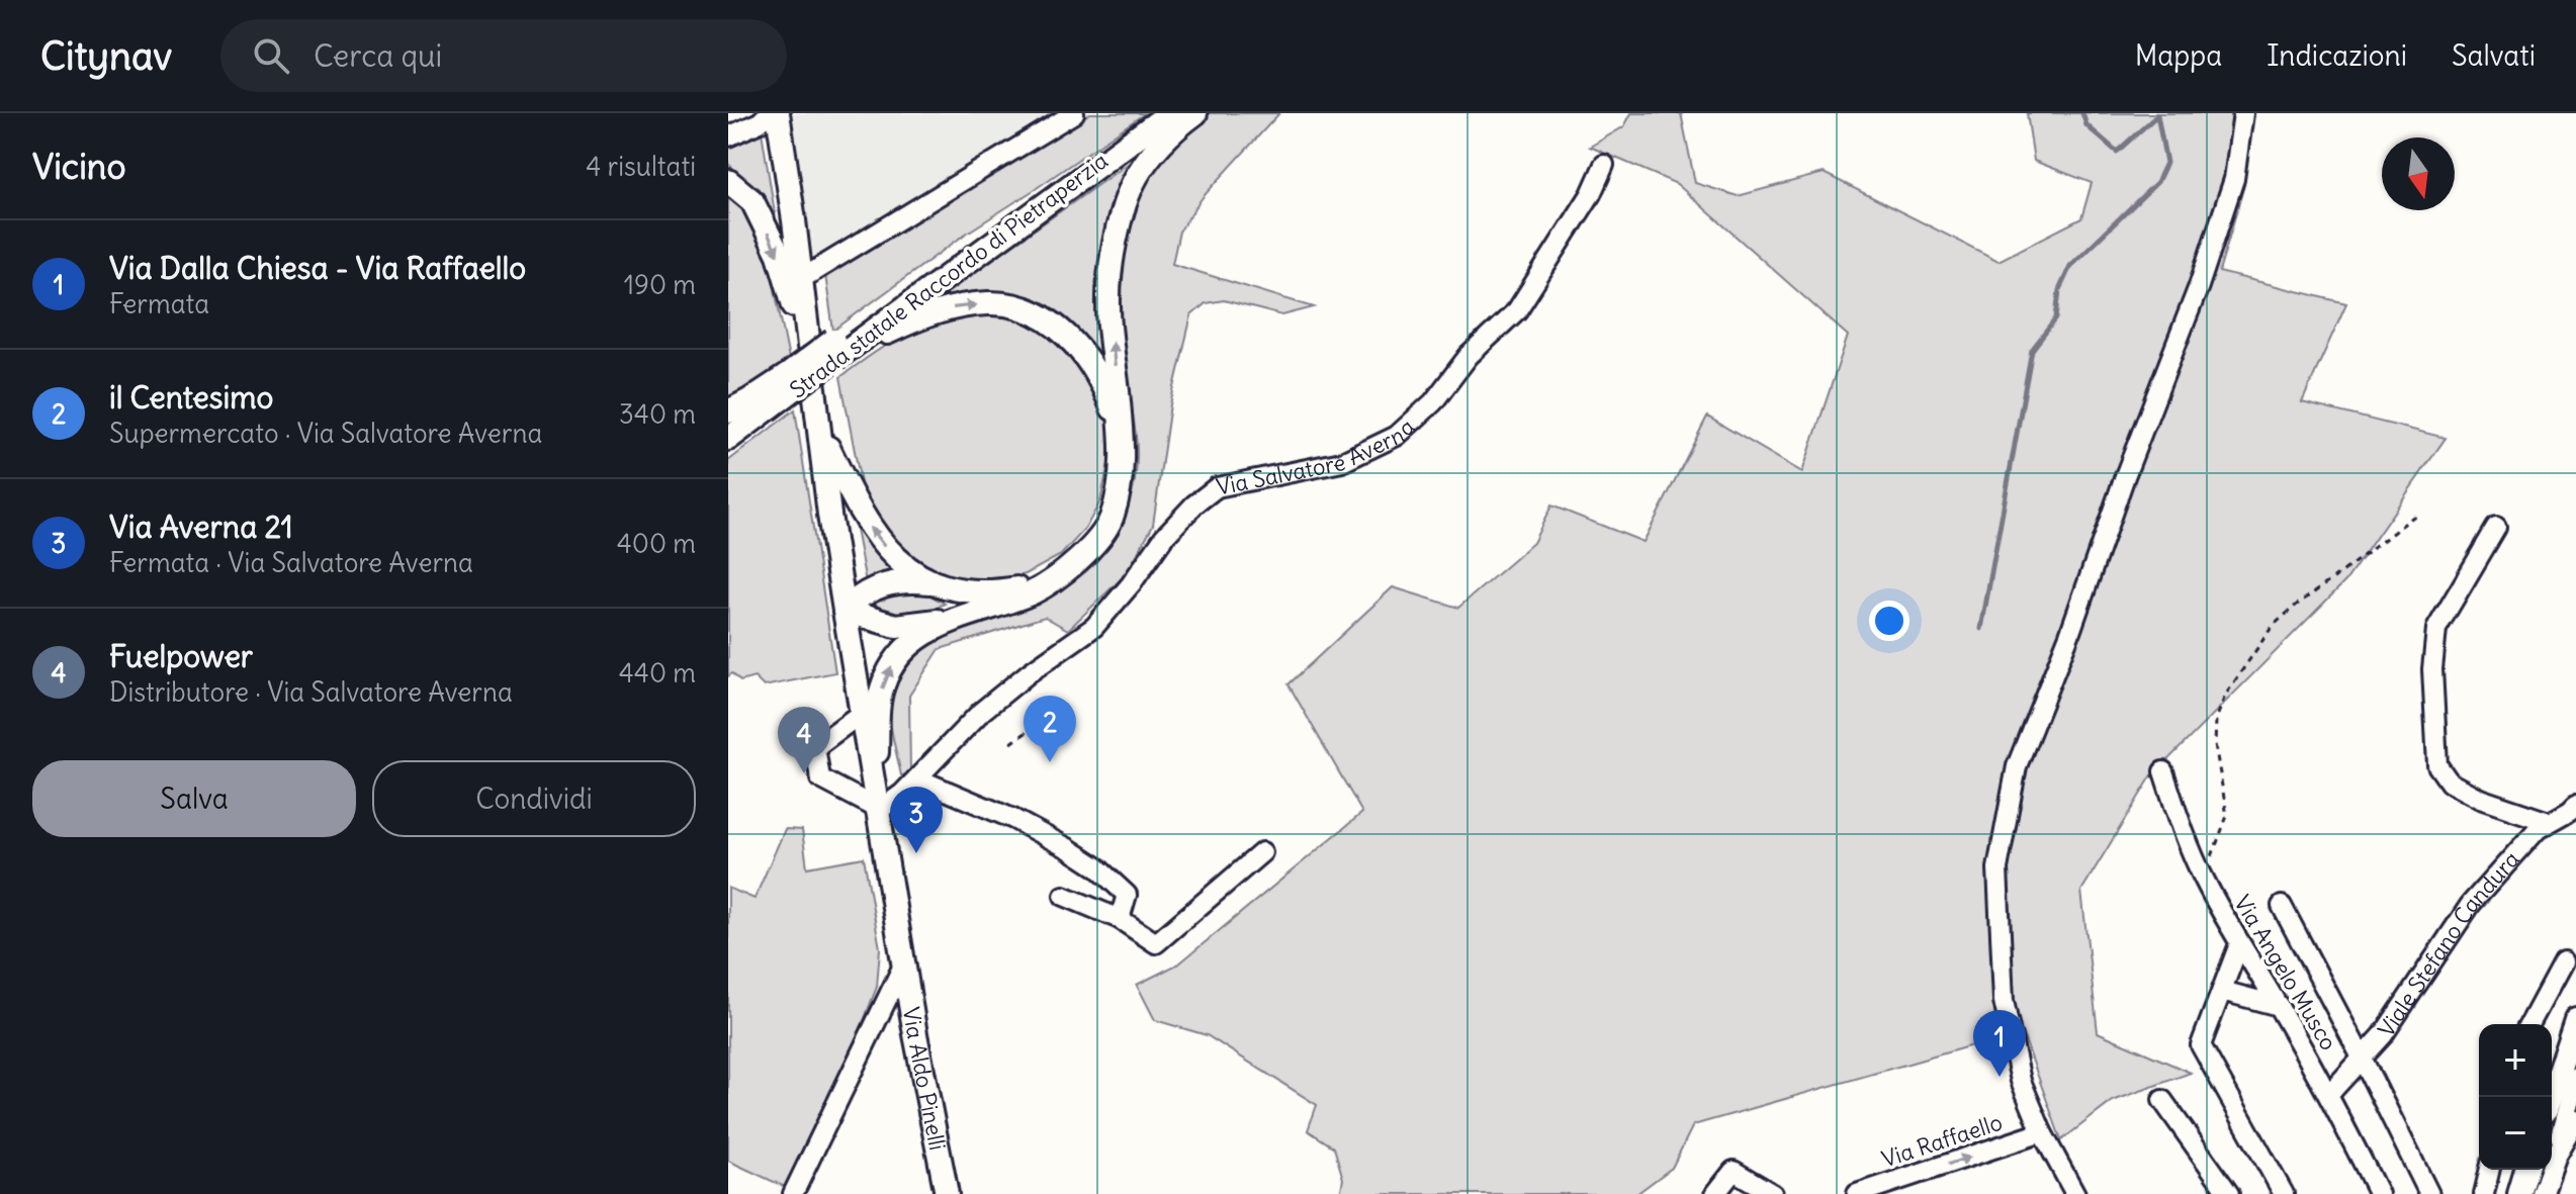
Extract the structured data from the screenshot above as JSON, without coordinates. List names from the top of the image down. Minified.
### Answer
{"streets":{"main road":["Strada statale Raccordo di Pietraperzia","Via Aldo Pinelli"],"street":["Via Salvatore Averna","Viale Stefano Candura","Via Angelo Musco","Via Raffaello"]},"crossings":[["Viale Stefano Candura","Via Angelo Musco"]],"one_way":["Via Raffaello"],"north":"bottom","page":{"header":"Citynav","search":"Cerca qui","nav":["Mappa","Indicazioni","Salvati"],"heading":["Vicino","4 risultati"],"list":[{"mark":"1","name":"Via Dalla Chiesa - Via Raffaello","note":"Fermata","value":"190 m"},{"mark":"2","name":"il Centesimo","note":"Supermercato · Via Salvatore Averna","value":"340 m"},{"mark":"3","name":"Via Averna 21","note":"Fermata · Via Salvatore Averna","value":"400 m"},{"mark":"4","name":"Fuelpower","note":"Distributore · Via Salvatore Averna","value":"440 m"}],"pins":["2","4","3","1"],"buttons":["Salva","Condividi"],"map_buttons":["+","−"]}}
